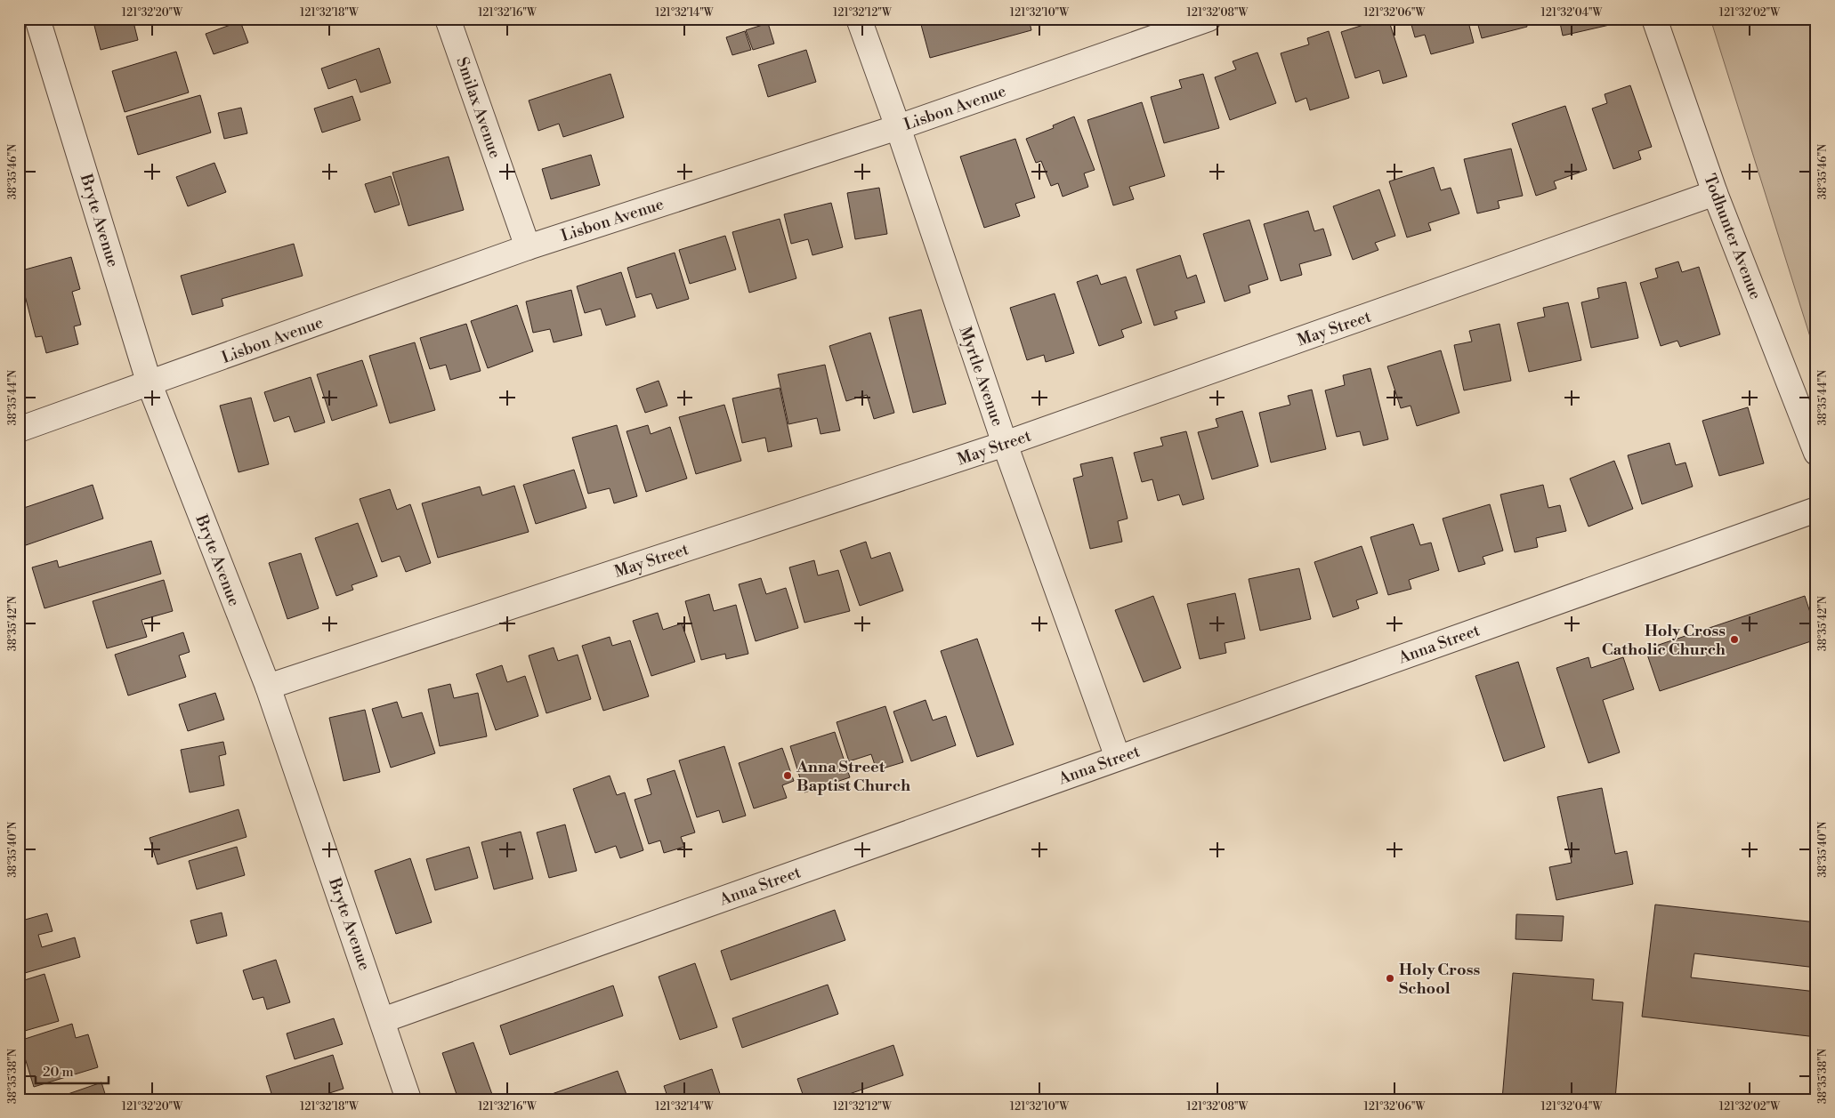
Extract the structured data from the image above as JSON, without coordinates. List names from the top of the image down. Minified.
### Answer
{"streets":{"street":["Smilax Avenue","Lisbon Avenue","Bryte Avenue","Todhunter Avenue","May Street","Myrtle Avenue","Anna Street"]},"crossings":[["Smilax Avenue","Lisbon Avenue"],["Lisbon Avenue","Bryte Avenue"],["Lisbon Avenue","Myrtle Avenue"],["Bryte Avenue","May Street"],["Bryte Avenue","Anna Street"],["Todhunter Avenue","May Street"],["May Street","Myrtle Avenue"],["Myrtle Avenue","Anna Street"]],"places":["Holy Cross Catholic Church","Anna Street Baptist Church","Holy Cross School"],"scale_bar":"20 m","coordinates":["121°32'20\"W","121°32'18\"W","121°32'16\"W","121°32'14\"W","121°32'12\"W","121°32'10\"W","121°32'08\"W","121°32'06\"W","121°32'04\"W","121°32'02\"W","38°35'46\"N","38°35'44\"N","38°35'42\"N","38°35'40\"N","38°35'38\"N"]}
